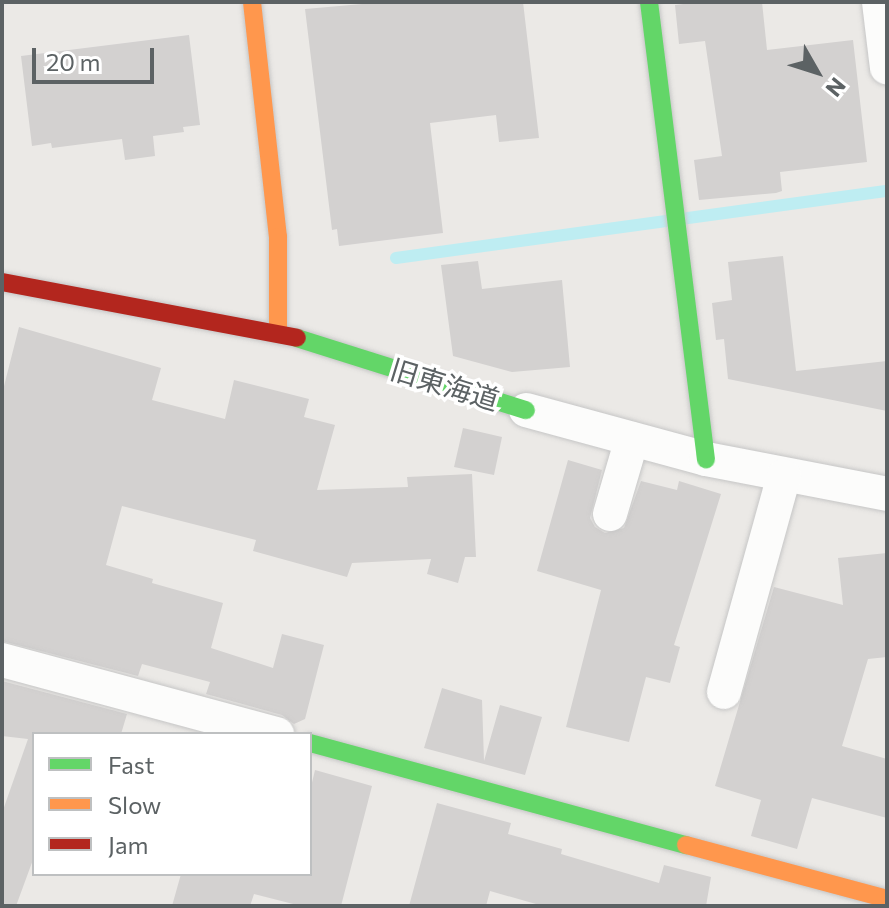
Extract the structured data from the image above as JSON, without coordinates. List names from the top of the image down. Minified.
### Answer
{"streets":{"street":["旧東海道"]},"legend":["Fast","Slow","Jam"],"scale_bar":"20 m","north":"bottom right"}
